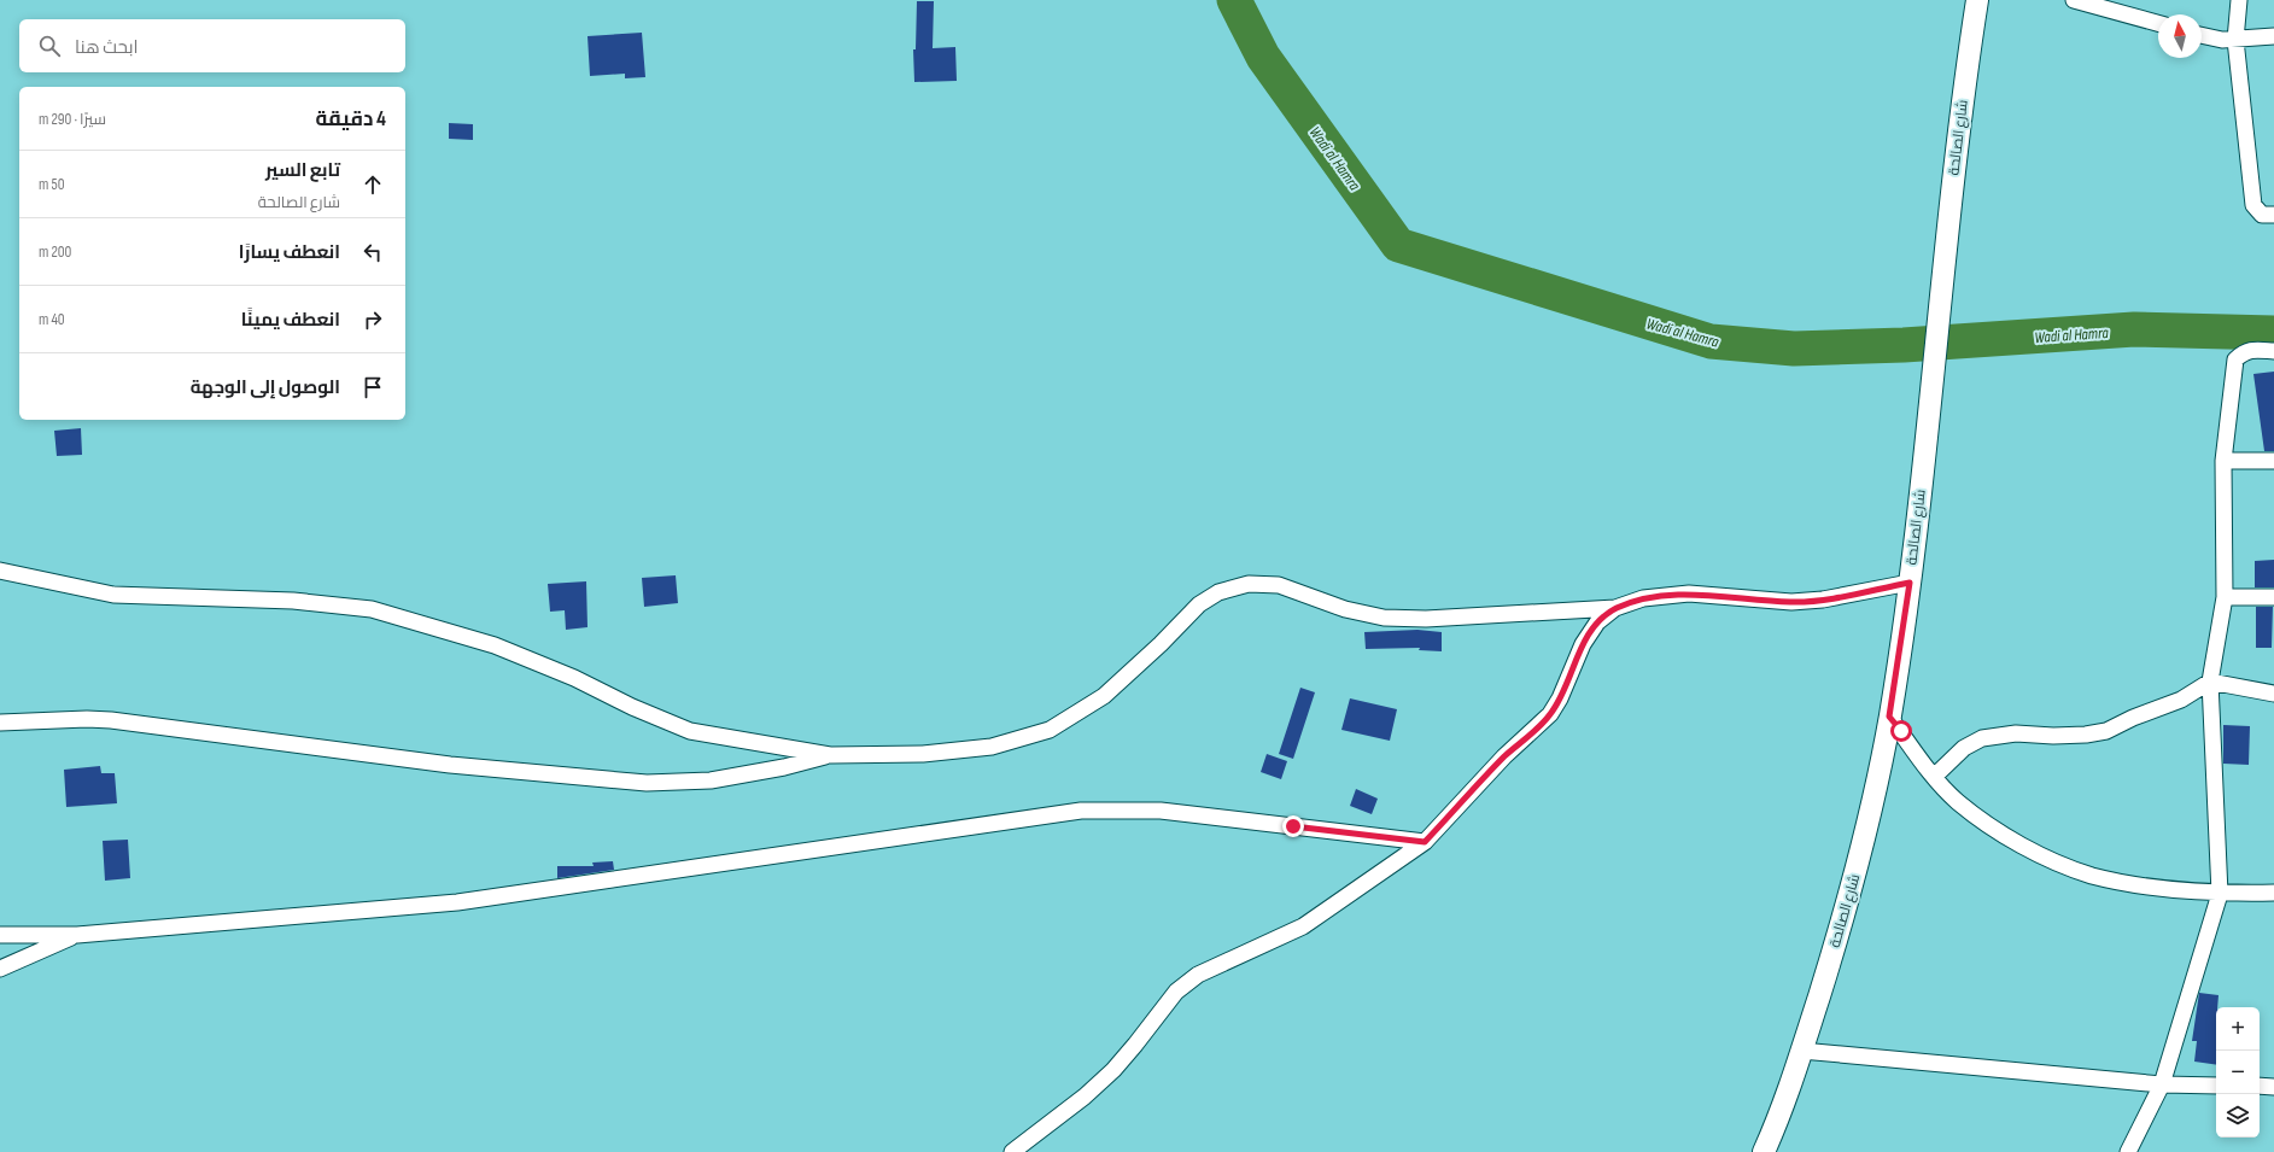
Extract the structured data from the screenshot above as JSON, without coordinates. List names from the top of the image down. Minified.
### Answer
{"streets":{"main road":["شارع الصالحة"]},"water":["Wadi al Hamra"],"north":"top","page":{"search":"ابحث هنا","heading":["4 دقيقة","سيرًا · 290 m"],"list":[["تابع السير","شارع الصالحة","50 m"],["انعطف يسارًا","200 m"],["انعطف يمينًا","40 m"],"الوصول إلى الوجهة"],"map_buttons":["+","−"]}}
